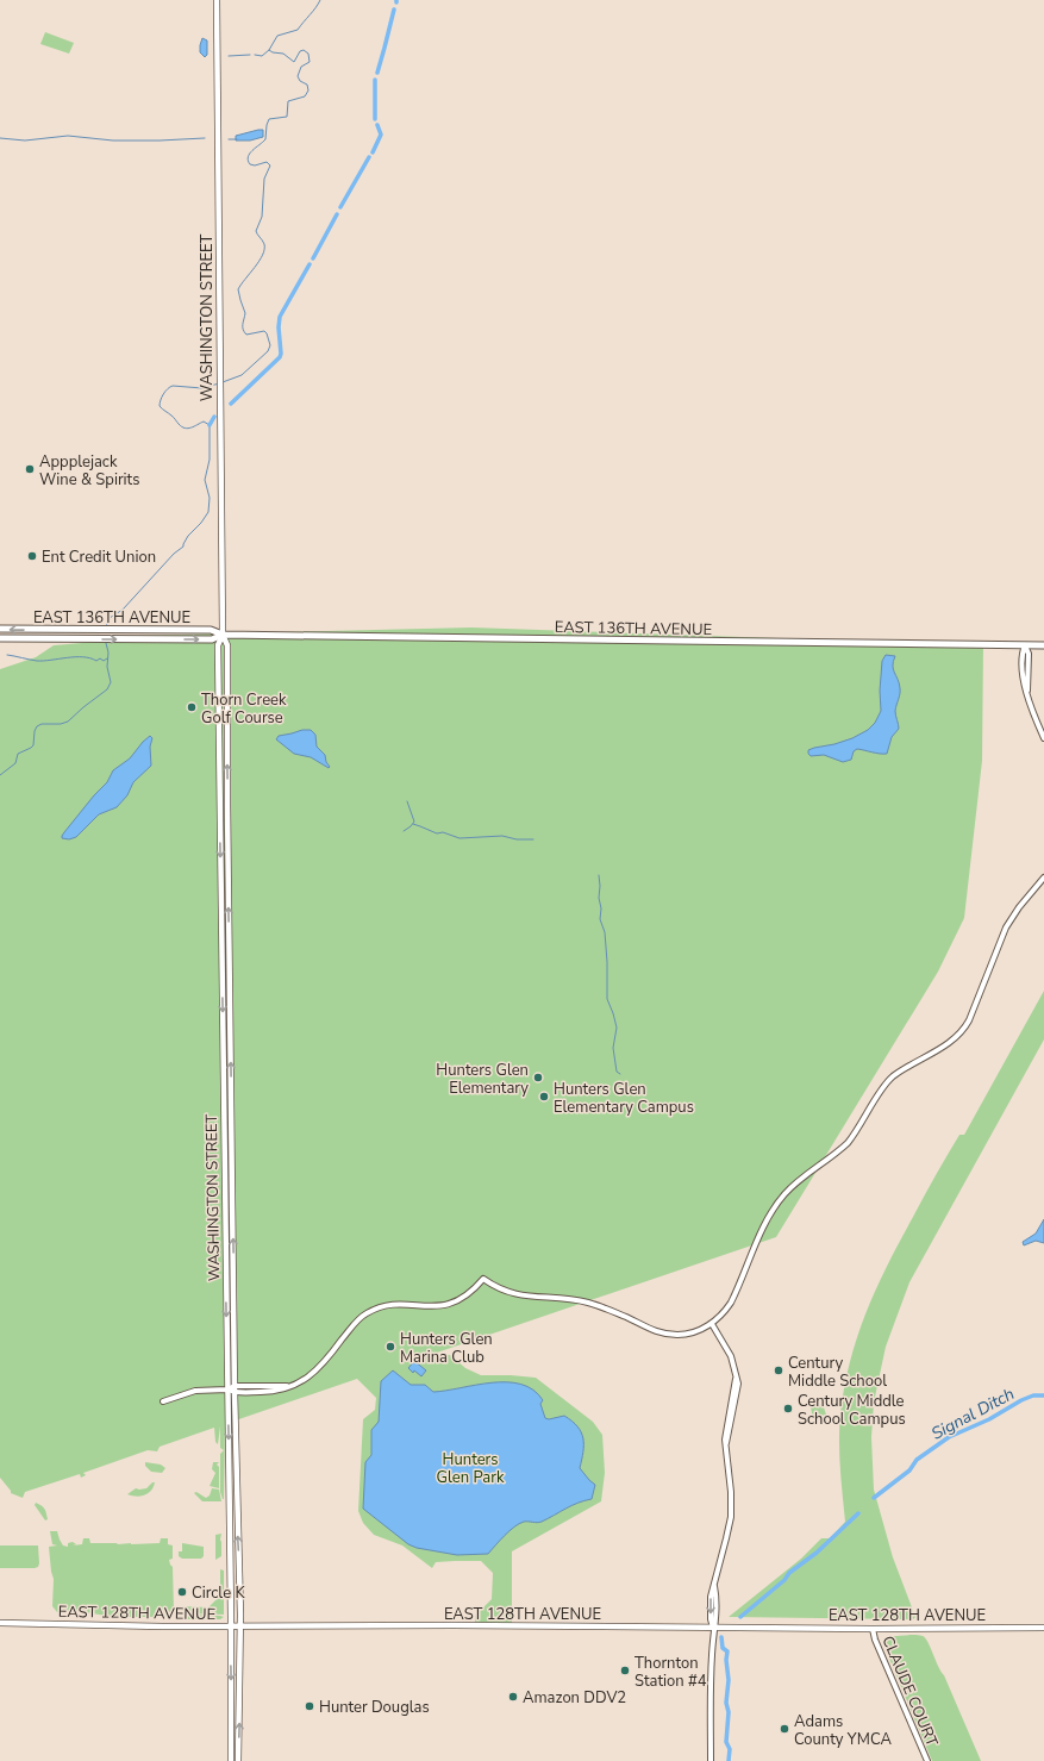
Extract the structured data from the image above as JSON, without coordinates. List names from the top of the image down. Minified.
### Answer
{"streets":{"main road":["WASHINGTON STREET","EAST 136TH AVENUE","EAST 128TH AVENUE"],"street":["CLAUDE COURT"]},"crossings":[["WASHINGTON STREET","EAST 136TH AVENUE"],["WASHINGTON STREET","EAST 128TH AVENUE"],["EAST 128TH AVENUE","CLAUDE COURT"]],"water":["Signal Ditch"],"parks":["Hunters Glen Park"],"places":["Appplejack Wine & Spirits","Ent Credit Union","Thorn Creek Golf Course","Hunters Glen Elementary","Hunters Glen Elementary Campus","Hunters Glen Marina Club","Century Middle School","Century Middle School Campus","Circle K","Thornton Station #4","Amazon DDV2","Hunter Douglas","Adams County YMCA"]}
